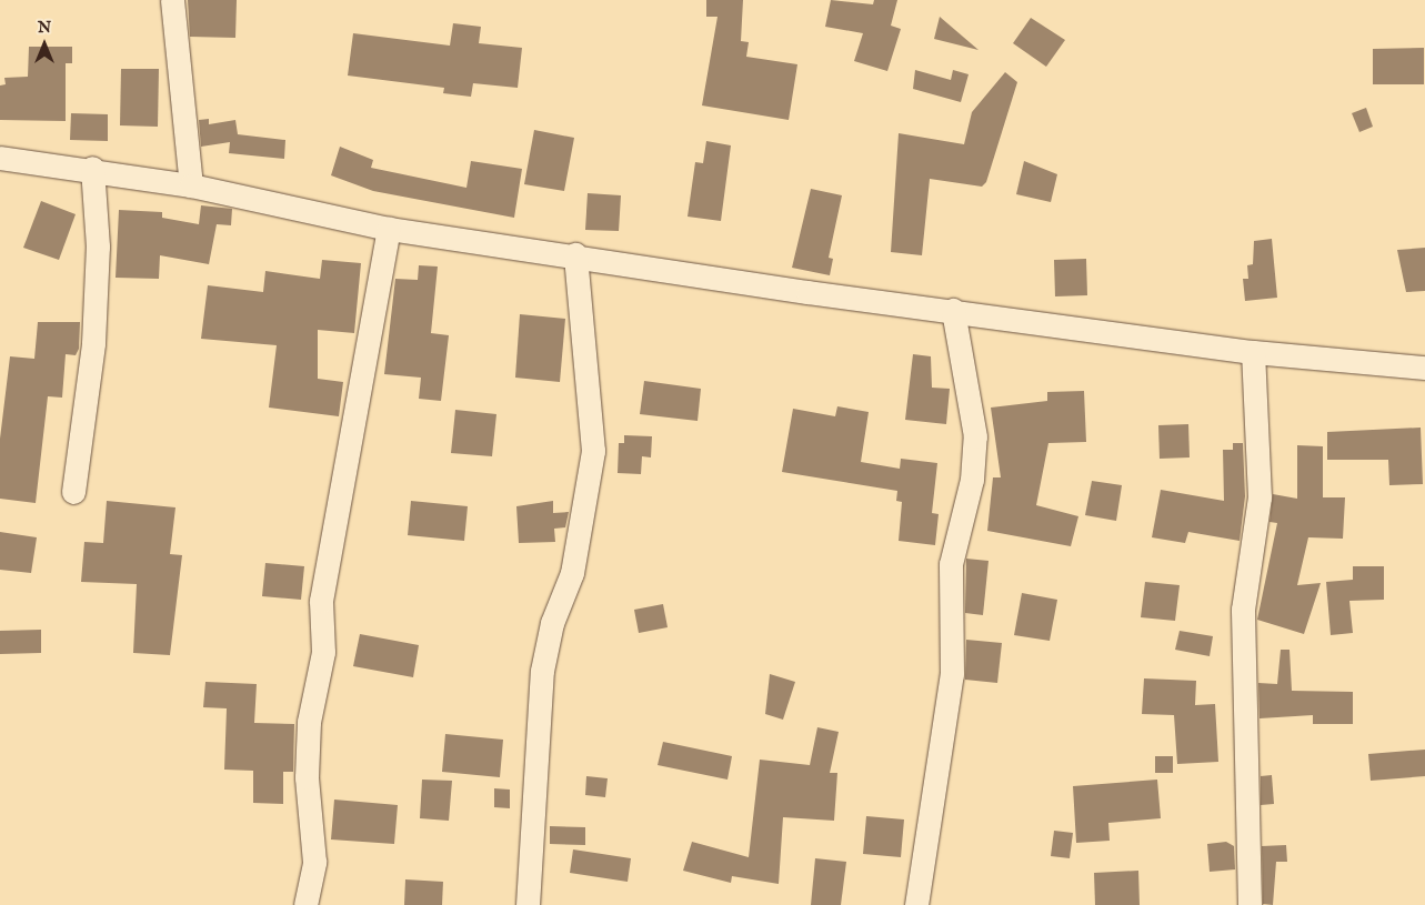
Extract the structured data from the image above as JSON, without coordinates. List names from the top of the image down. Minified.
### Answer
{"north":"top"}
